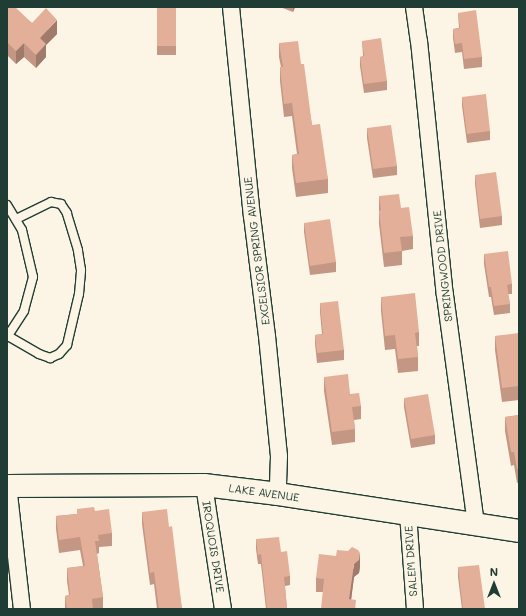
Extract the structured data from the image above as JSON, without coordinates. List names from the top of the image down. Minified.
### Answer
{"streets":{"main road":["LAKE AVENUE"],"street":["EXCELSIOR SPRING AVENUE","SPRINGWOOD DRIVE","IROQUOIS DRIVE","SALEM DRIVE"]},"crossings":[["EXCELSIOR SPRING AVENUE","LAKE AVENUE"],["SPRINGWOOD DRIVE","LAKE AVENUE"],["LAKE AVENUE","IROQUOIS DRIVE"],["LAKE AVENUE","SALEM DRIVE"]],"north":"top"}
